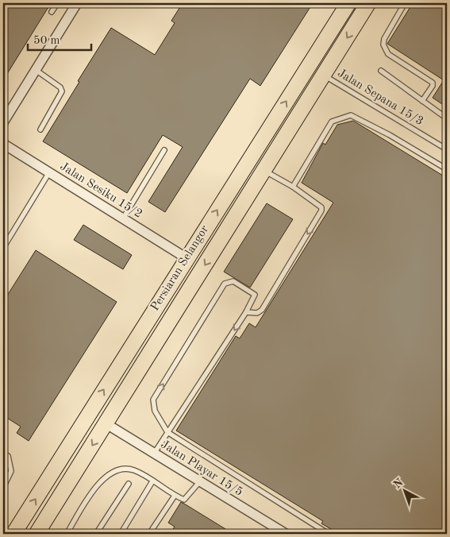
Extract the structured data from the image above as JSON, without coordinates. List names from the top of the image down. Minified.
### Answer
{"streets":{"main road":["Persiaran Selangor"],"street":["Jalan Sesiku 15/2","Jalan Playar 15/5"],"lane":["Jalan Sepana 15/3"]},"crossings":[["Jalan Sepana 15/3","Persiaran Selangor"],["Jalan Sesiku 15/2","Persiaran Selangor"],["Persiaran Selangor","Jalan Playar 15/5"]],"scale_bar":"50 m","north":"top left"}
